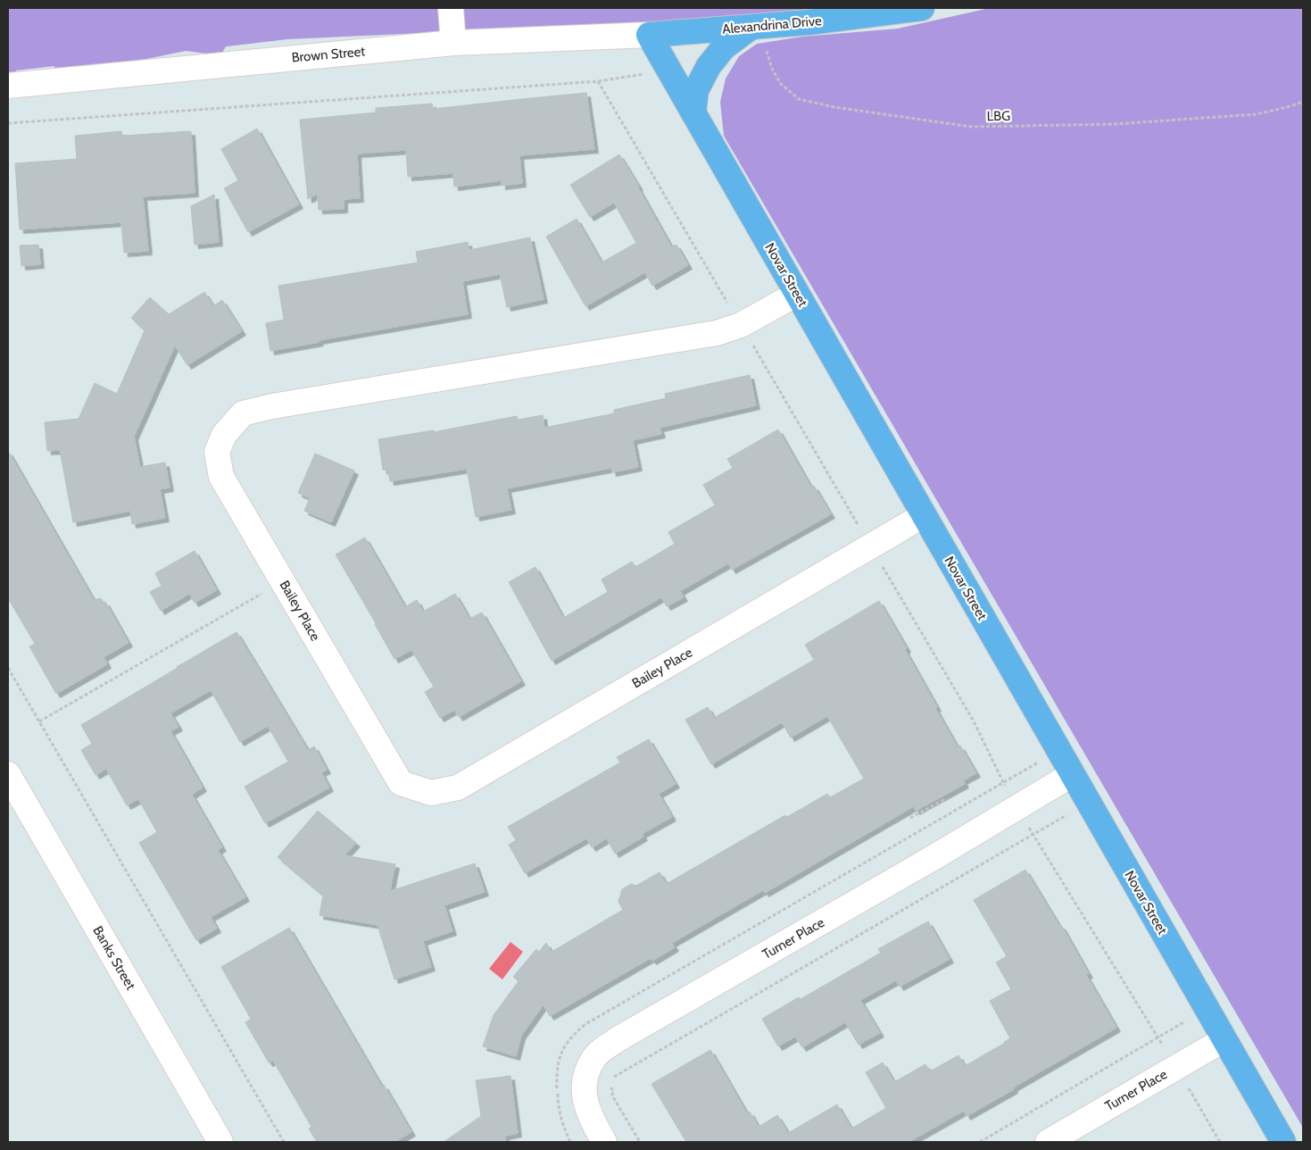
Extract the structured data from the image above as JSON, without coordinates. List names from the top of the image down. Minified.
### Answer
{"streets":{"main road":["Alexandrina Drive","Novar Street"],"street":["Brown Street","Bailey Place","Turner Place","Banks Street"],"path":["LBG"]},"crossings":[["Alexandrina Drive","Brown Street"],["Alexandrina Drive","LBG"],["Alexandrina Drive","Novar Street"],["Brown Street","Novar Street"],["Novar Street","Bailey Place"],["Novar Street","Turner Place"]]}
